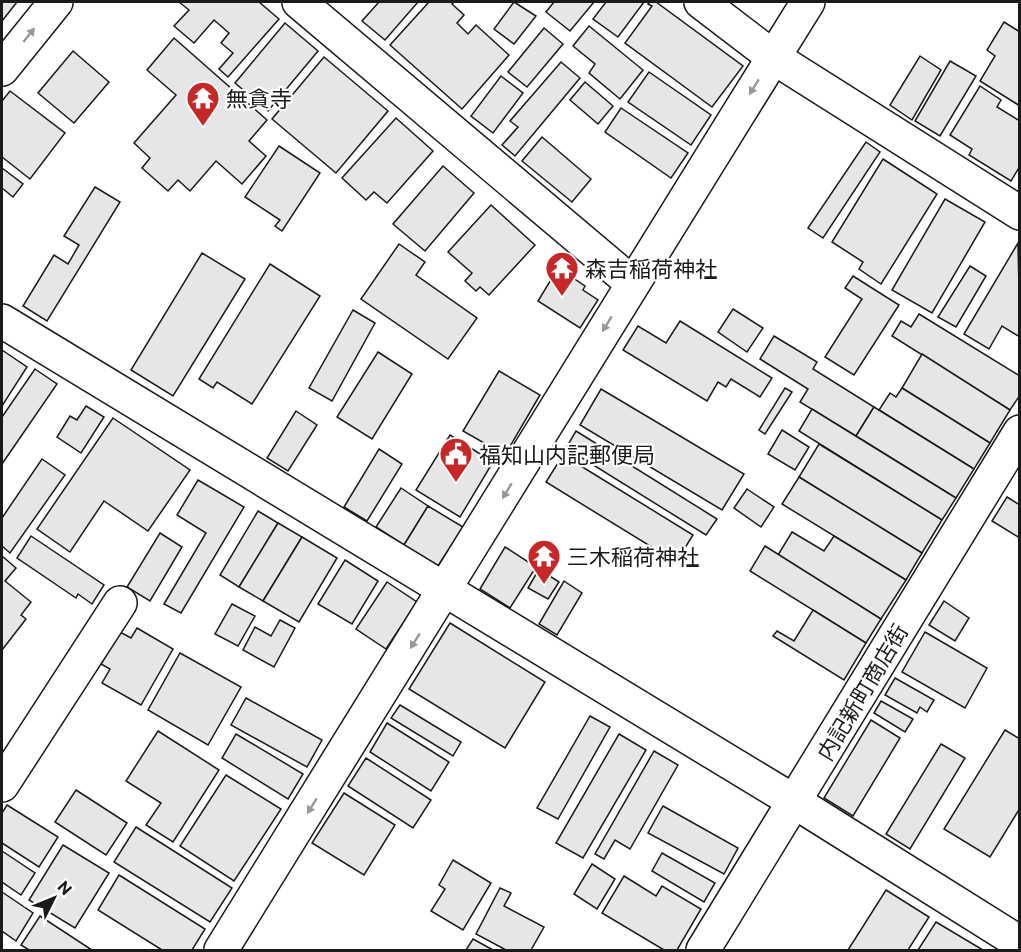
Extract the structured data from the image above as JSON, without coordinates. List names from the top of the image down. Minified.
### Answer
{"streets":{"street":["内記新町商店街"]},"places":{"temple":["無貪寺","森吉稲荷神社","三木稲荷神社"],"public building":["福知山内記郵便局"]},"north":"top right"}
